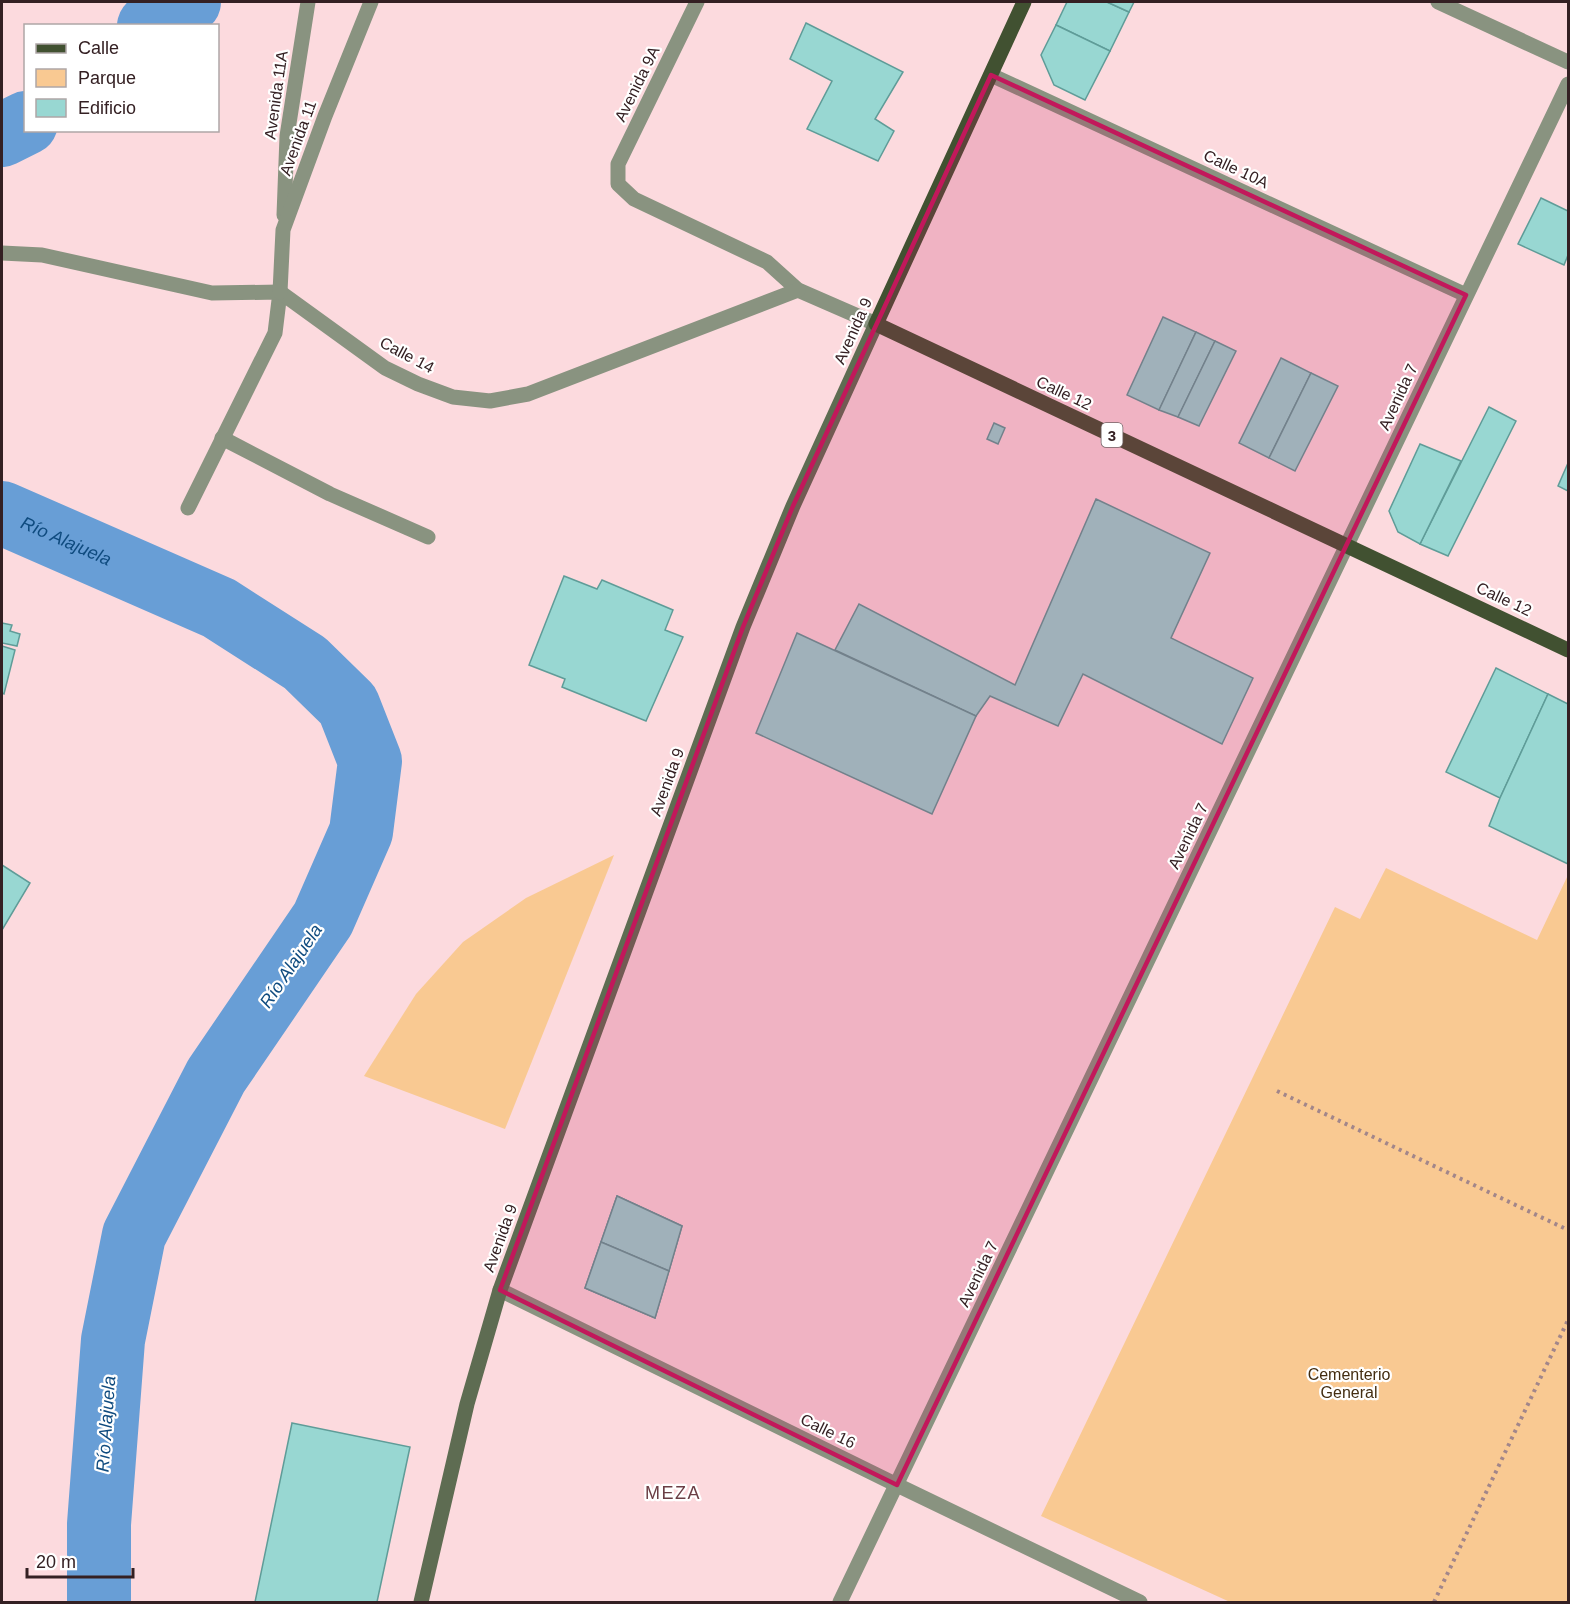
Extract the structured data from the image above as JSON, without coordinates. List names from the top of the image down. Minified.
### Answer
{"streets":{"main road":["Avenida 9","Calle 12","3"],"street":["Avenida 9A","Avenida 11A","Avenida 11","Calle 10A","Calle 14","Avenida 7","Calle 16"]},"crossings":[["Avenida 9A","Calle 12"],["Avenida 11A","Avenida 11"],["Avenida 11","Calle 14"],["Calle 10A","Avenida 9"],["Calle 10A","Avenida 7"],["Avenida 9","Calle 12"],["Avenida 9","Calle 16"],["Calle 14","Calle 12"],["Calle 12","Avenida 7"],["Avenida 7","Calle 16"]],"districts":["MEZA"],"water":["Río Alajuela"],"parks":["Cementerio General"],"legend":["Calle","Parque","Edificio"],"scale_bar":"20 m"}
